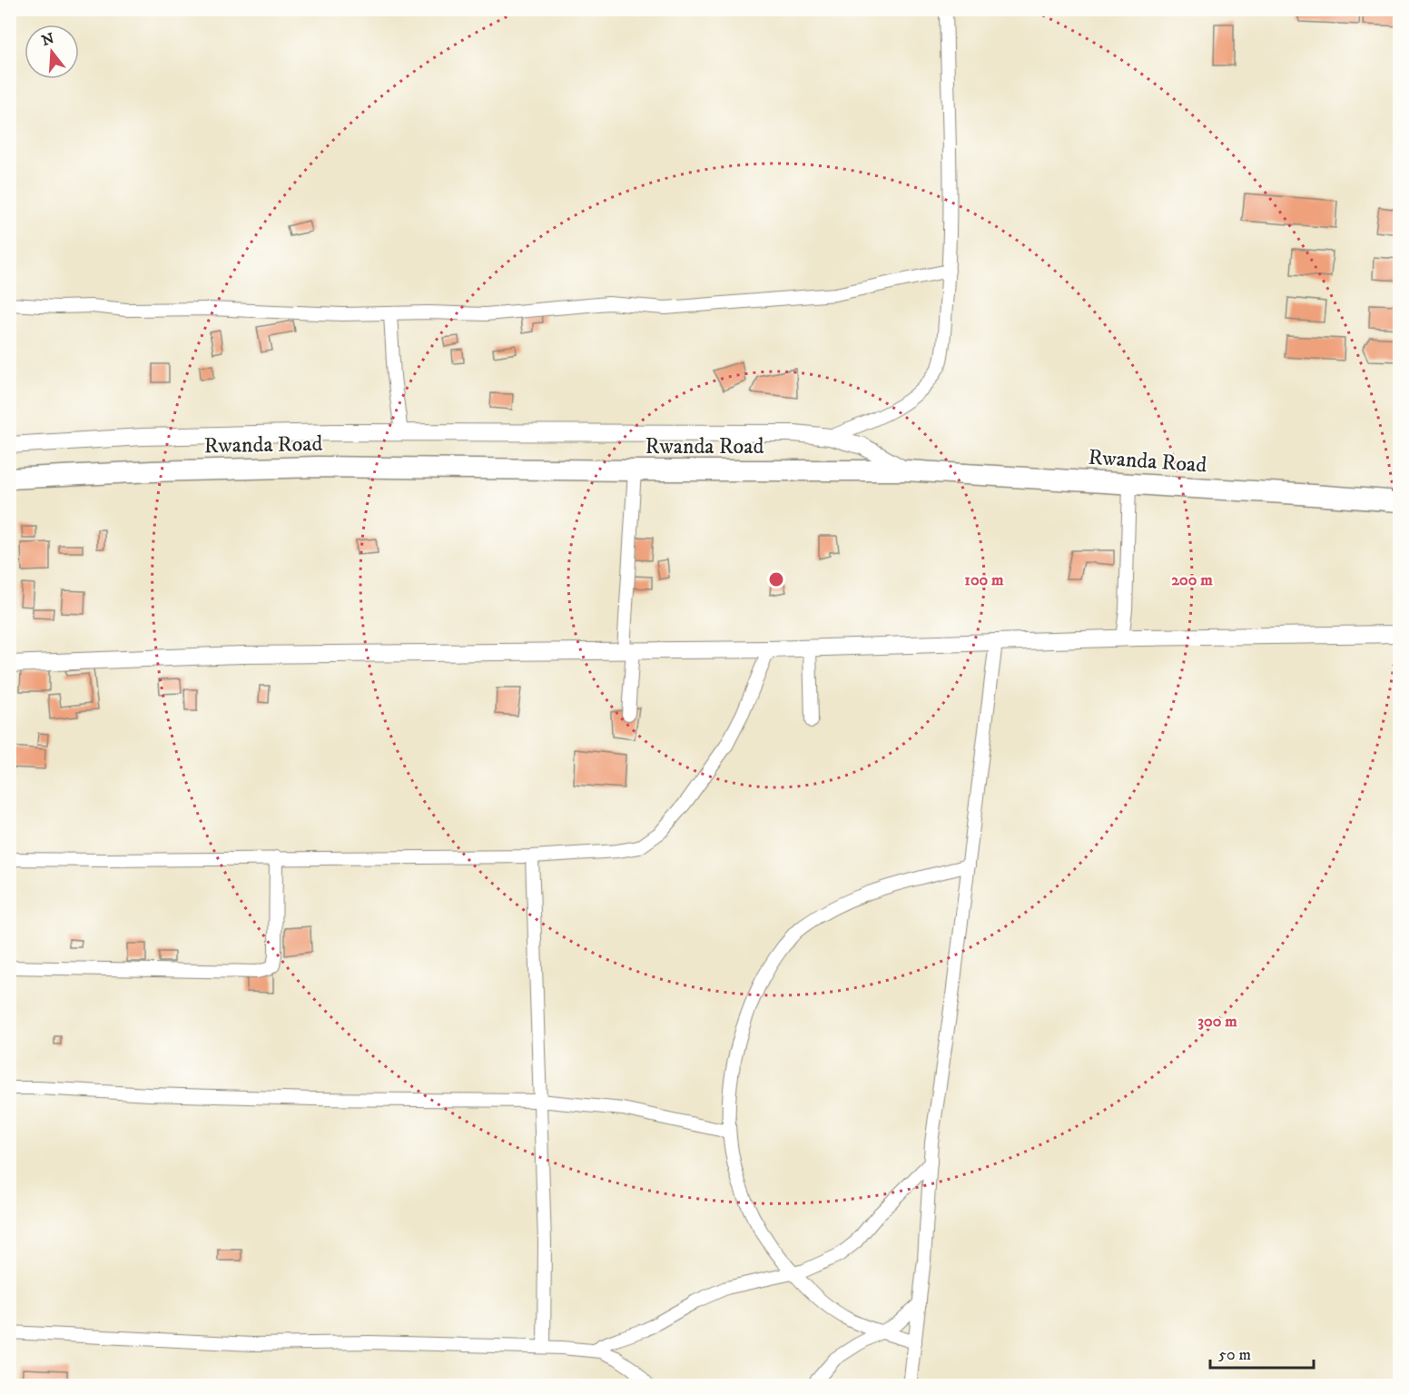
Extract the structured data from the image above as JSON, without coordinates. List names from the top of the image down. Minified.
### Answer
{"streets":{"highway":["Rwanda Road"]},"scale_bar":"50 m","north":"top","rings":["100 m","200 m","300 m"]}
